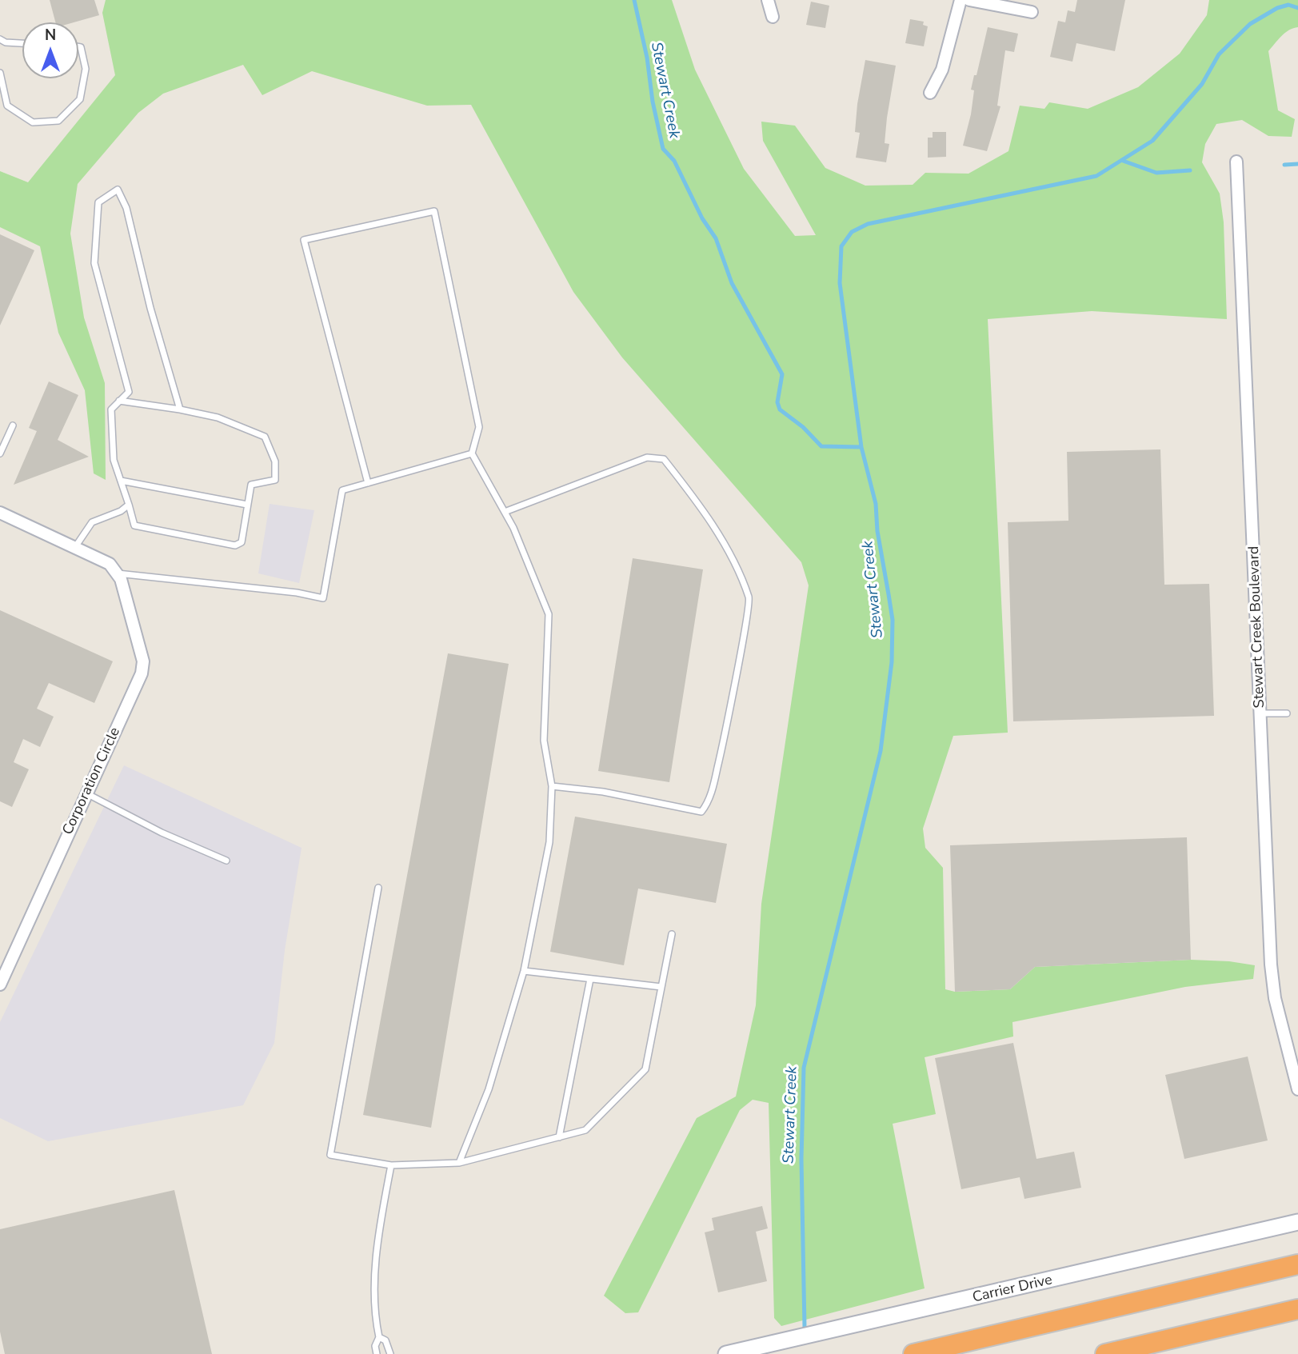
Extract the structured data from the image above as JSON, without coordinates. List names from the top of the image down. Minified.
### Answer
{"streets":{"street":["Stewart Creek Boulevard","Corporation Circle","Carrier Drive"]},"water":["Stewart Creek"],"north":"top"}
